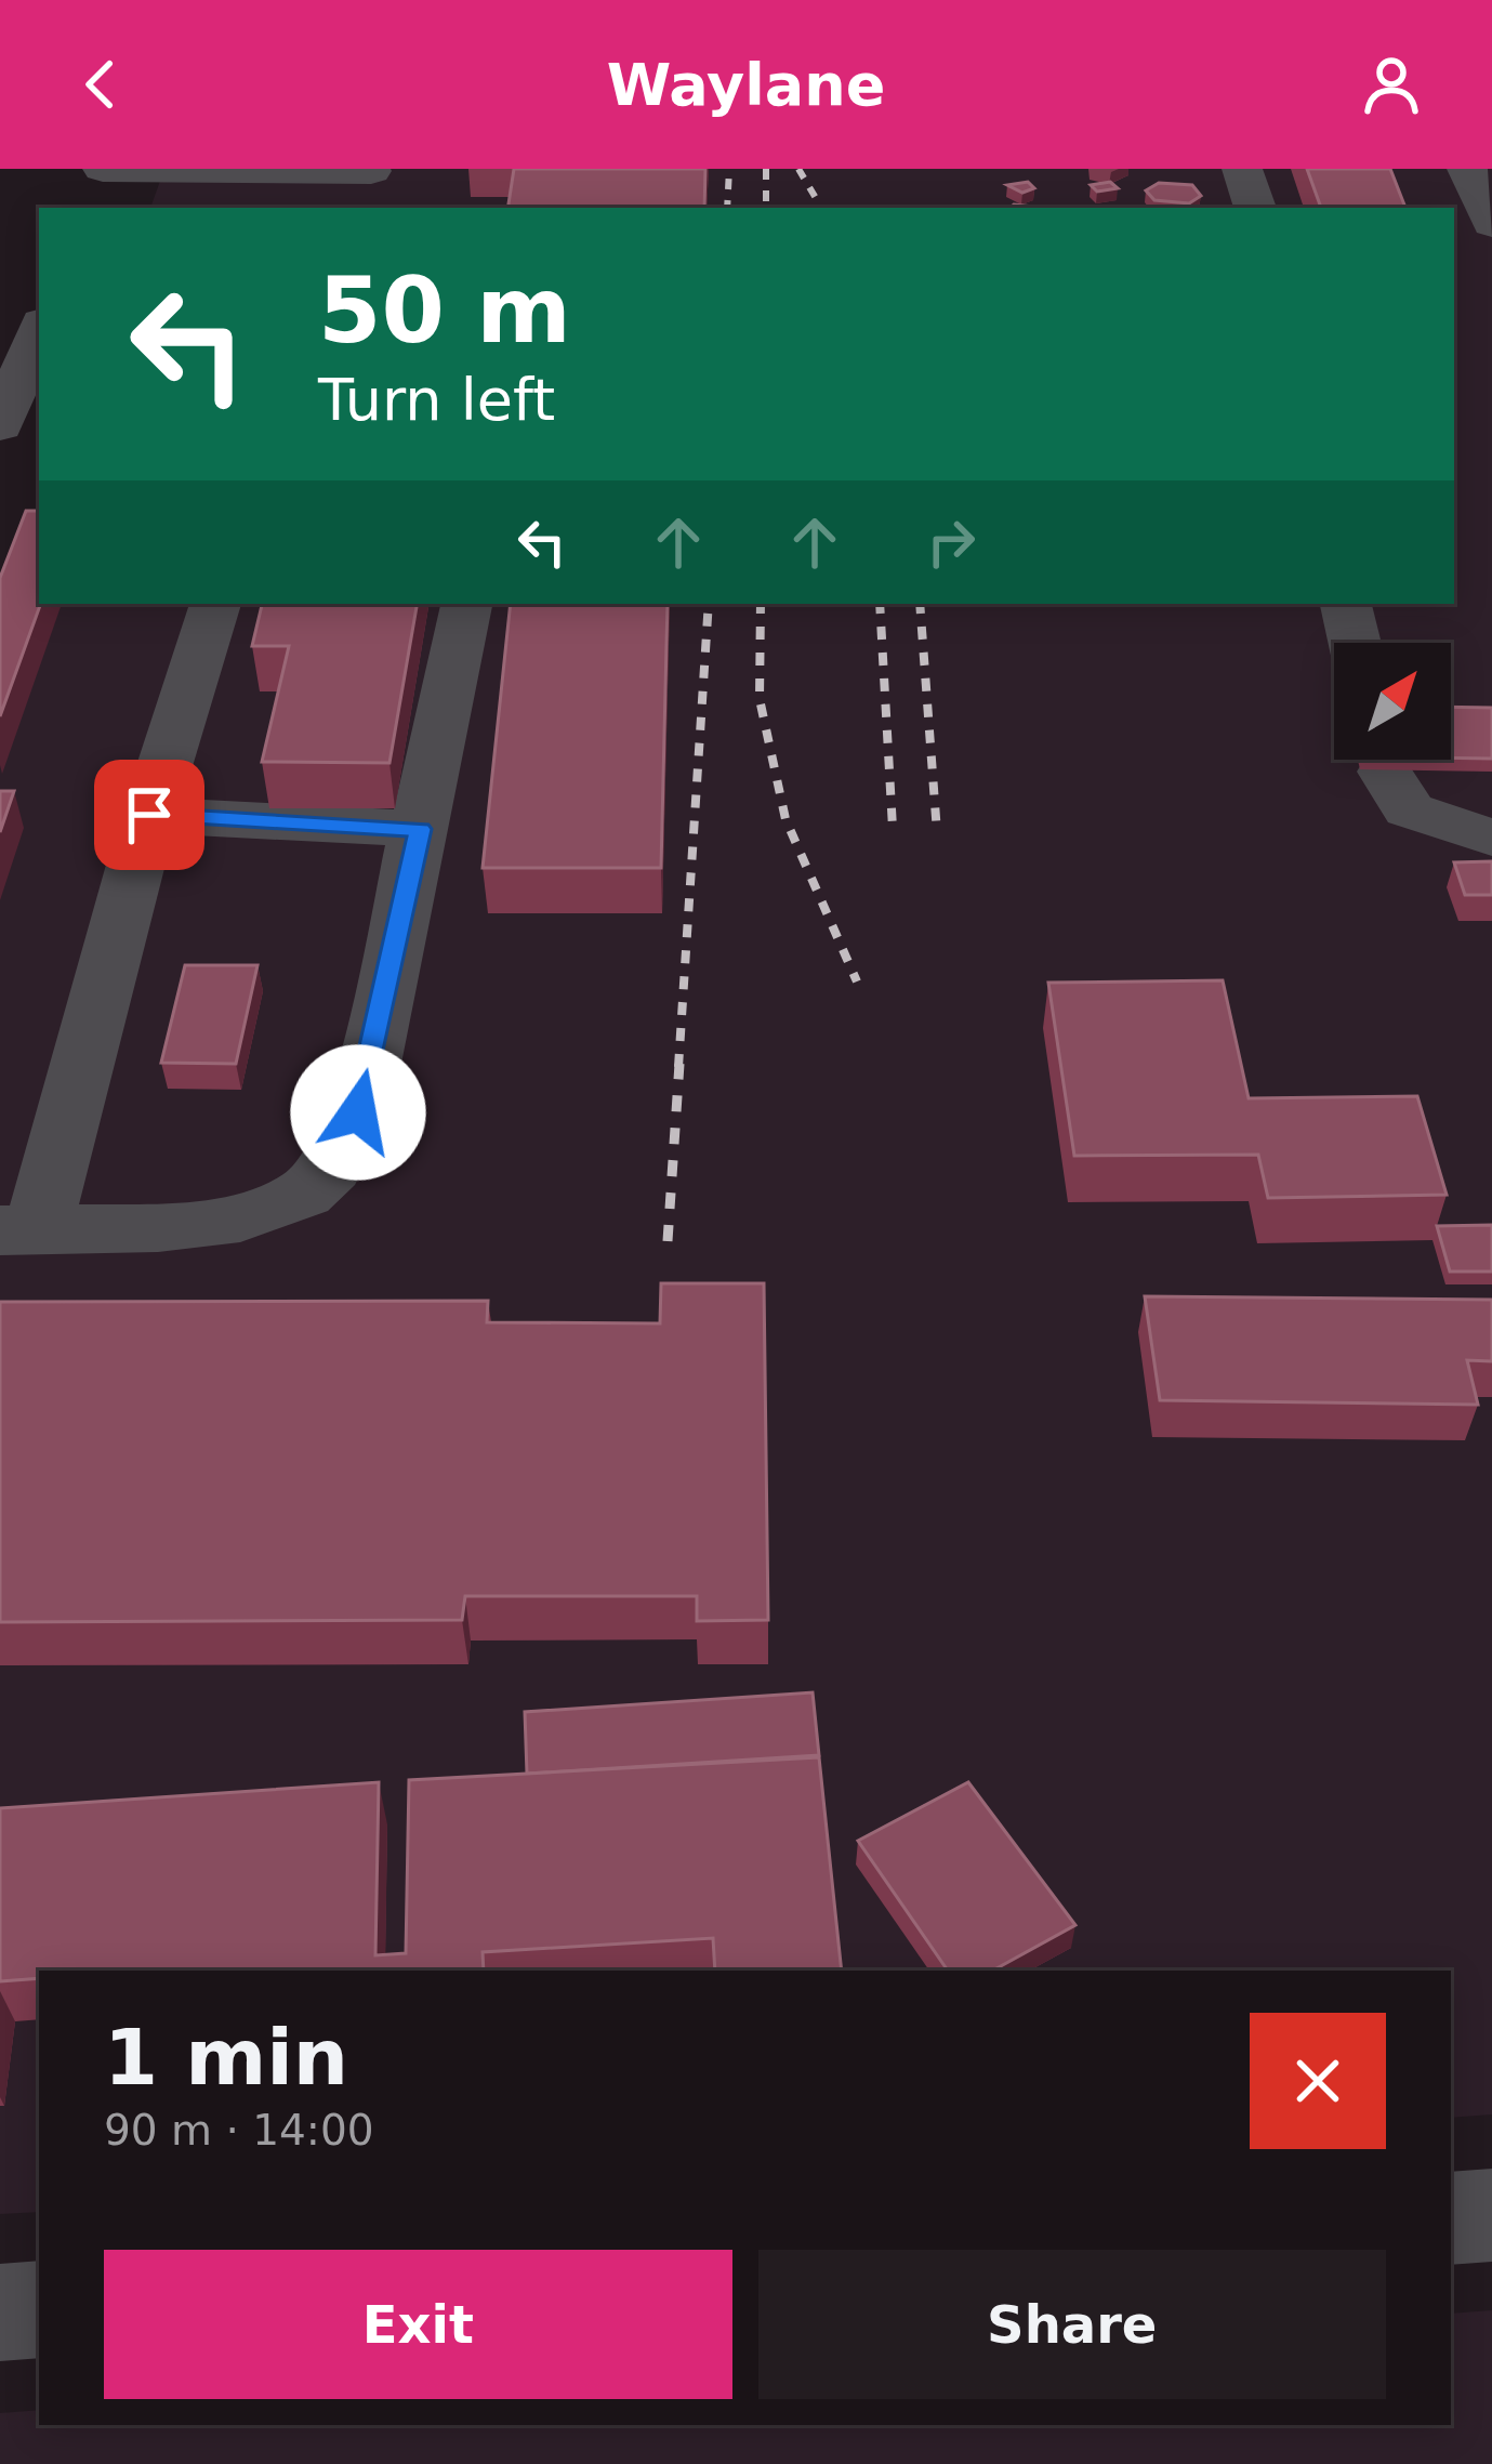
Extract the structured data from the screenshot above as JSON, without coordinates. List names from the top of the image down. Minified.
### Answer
{"north":"top right","page":{"header":"Waylane","turn":["50 m","Turn left"],"heading":["1 min","90 m · 14:00"],"buttons":["Exit","Share"]}}
